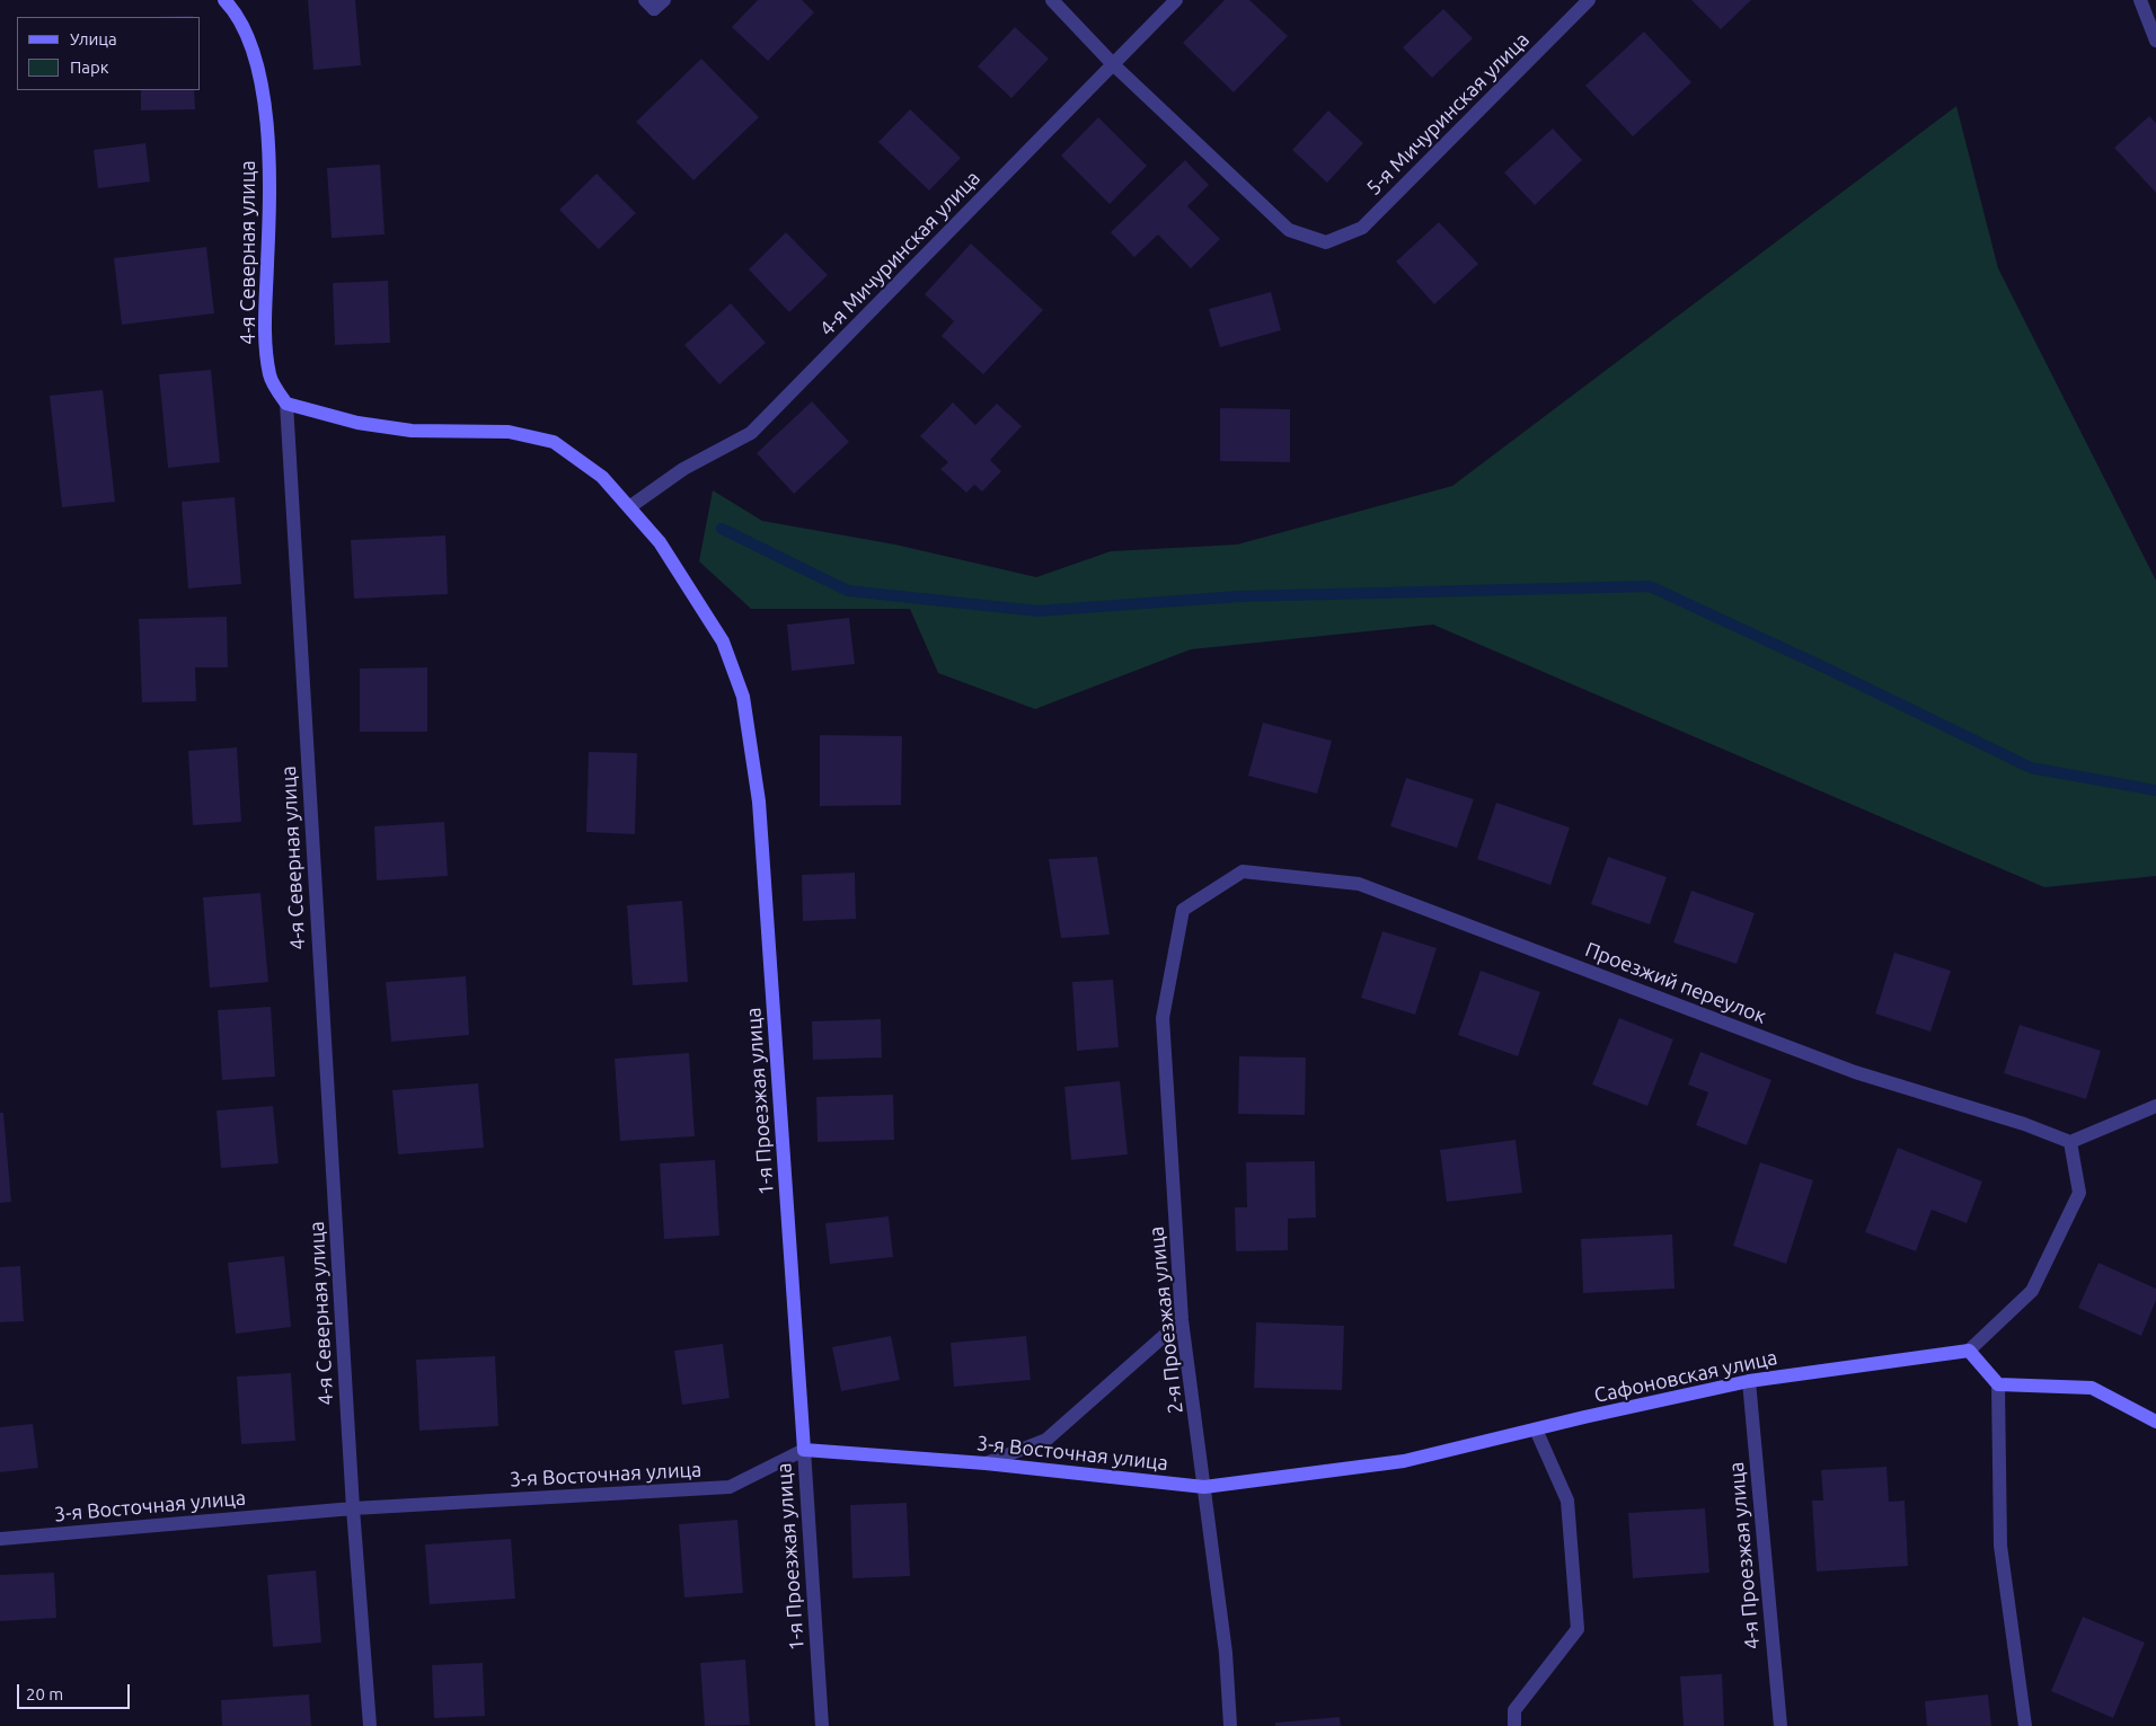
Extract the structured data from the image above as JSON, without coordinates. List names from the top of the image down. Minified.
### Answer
{"streets":{"street":["5-я Мичуринская улица","4-я Северная улица","4-я Мичуринская улица","Проезжий переулок","1-я Проезжая улица","2-я Проезжая улица","Сафоновская улица","3-я Восточная улица","4-я Проезжая улица"]},"crossings":[["5-я Мичуринская улица","4-я Мичуринская улица"],["4-я Северная улица","1-я Проезжая улица"],["4-я Северная улица","3-я Восточная улица"],["4-я Мичуринская улица","1-я Проезжая улица"],["Проезжий переулок","2-я Проезжая улица"],["1-я Проезжая улица","3-я Восточная улица"],["2-я Проезжая улица","Сафоновская улица"],["2-я Проезжая улица","3-я Восточная улица"],["Сафоновская улица","3-я Восточная улица"],["Сафоновская улица","4-я Проезжая улица"]],"legend":["Улица","Парк"],"scale_bar":"20 m"}
